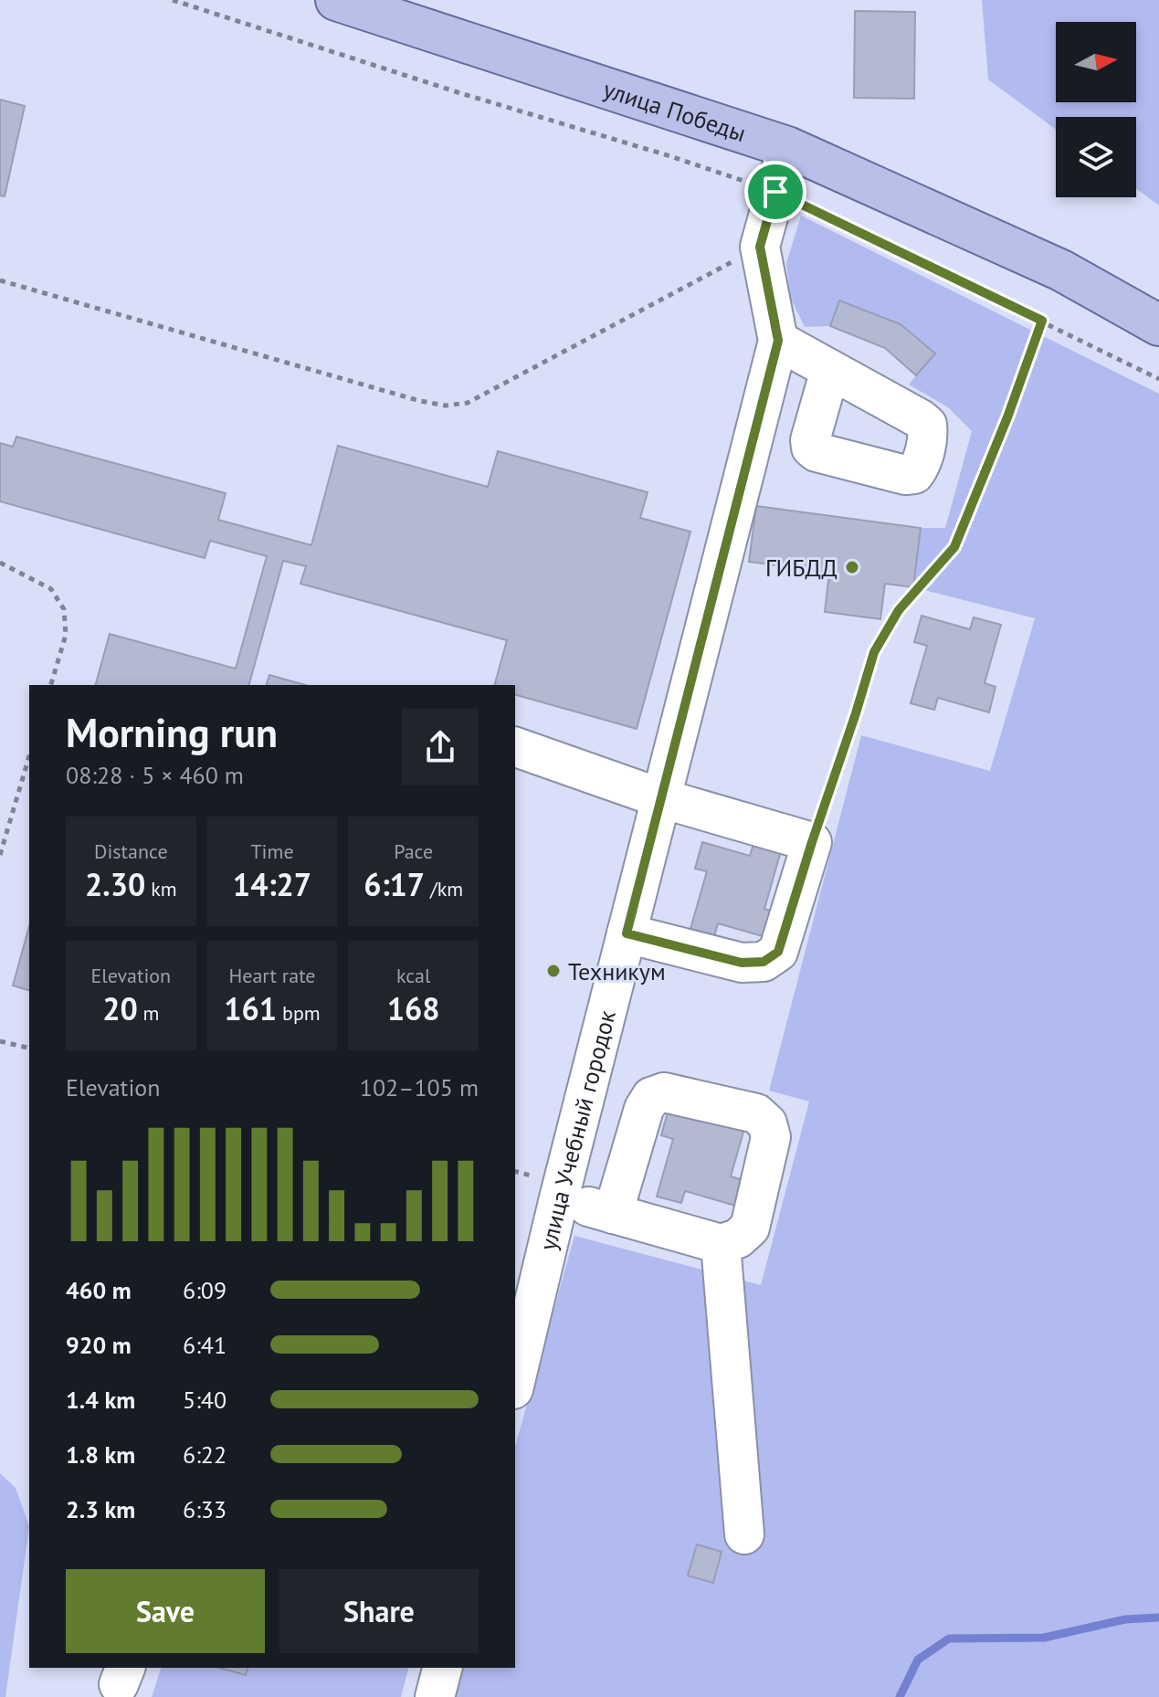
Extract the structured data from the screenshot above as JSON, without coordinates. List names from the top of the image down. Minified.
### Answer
{"streets":{"main road":["улица Победы"],"lane":["улица Учебный городок"]},"crossings":[["улица Победы","улица Учебный городок"]],"places":["ГИБДД","Техникум"],"north":"right","page":{"heading":["Morning run","08:28 · 5 × 460 m"],"stats":[["Distance","2.30 km"],["Time","14:27"],["Pace","6:17 /km"],["Elevation","20 m"],["Heart rate","161 bpm"],["kcal","168"]],"chart":["Elevation","102–105 m"],"list":[{"name":"460 m","note":"6:09"},{"name":"920 m","note":"6:41"},{"name":"1.4 km","note":"5:40"},{"name":"1.8 km","note":"6:22"},{"name":"2.3 km","note":"6:33"}],"buttons":["Save","Share"]}}
